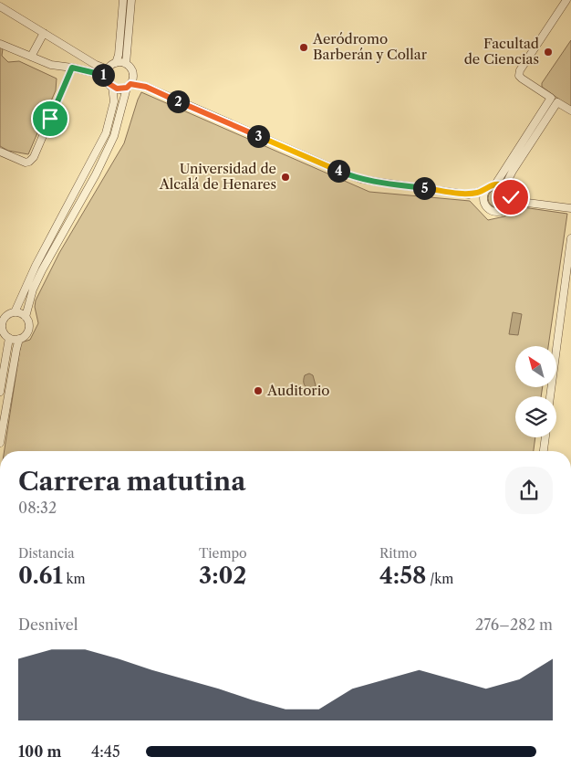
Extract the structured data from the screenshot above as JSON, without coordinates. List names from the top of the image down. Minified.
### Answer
{"places":["Aeródromo Barberán y Collar","Facultad de Ciencias","Universidad de Alcalá de Henares","Auditorio"],"north":"top left","page":{"pins":["1","2","3","4","5"],"heading":["Carrera matutina","08:32"],"stats":[["Distancia","0.61 km"],["Tiempo","3:02"],["Ritmo","4:58 /km"]],"chart":["Desnivel","276–282 m"],"list":[{"name":"100 m","note":"4:45"}]}}
